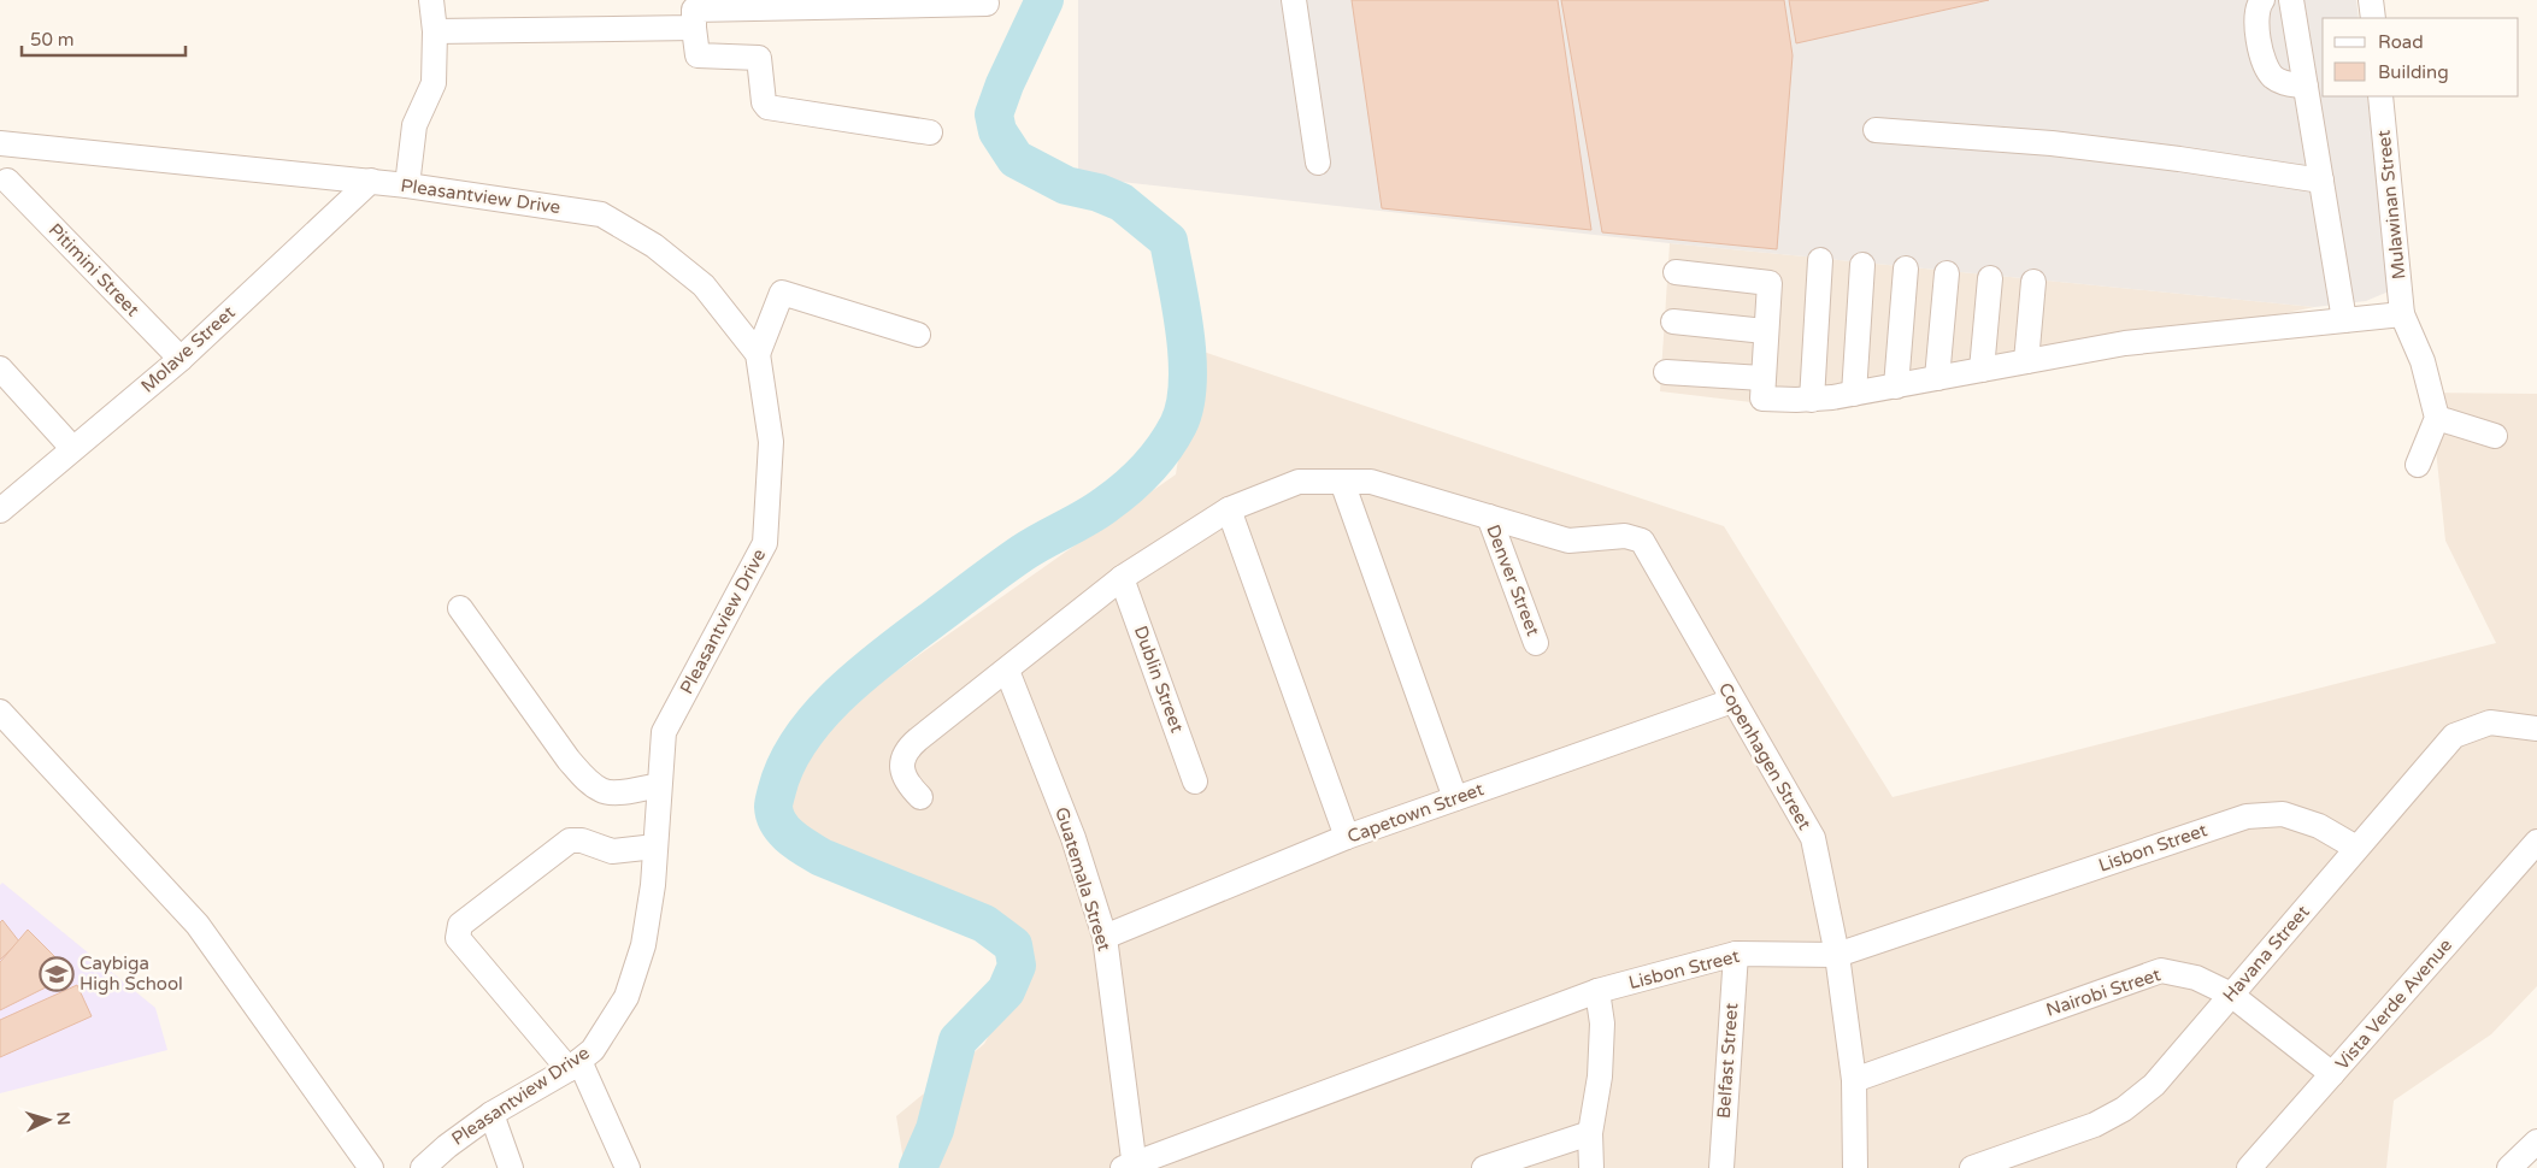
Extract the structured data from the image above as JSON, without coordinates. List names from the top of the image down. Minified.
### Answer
{"streets":{"street":["Pleasantview Drive","Mulawinan Street","Pitimini Street","Molave Street","Denver Street","Dublin Street","Copenhagen Street","Capetown Street","Lisbon Street","Guatemala Street","Havana Street","Nairobi Street","Vista Verde Avenue","Belfast Street"]},"crossings":[["Pleasantview Drive","Molave Street"],["Pitimini Street","Molave Street"],["Denver Street","Copenhagen Street"],["Copenhagen Street","Capetown Street"],["Copenhagen Street","Lisbon Street"],["Copenhagen Street","Nairobi Street"],["Capetown Street","Guatemala Street"],["Lisbon Street","Guatemala Street"],["Lisbon Street","Havana Street"],["Lisbon Street","Belfast Street"],["Havana Street","Nairobi Street"],["Nairobi Street","Vista Verde Avenue"]],"places":{"school or university":["Caybiga High School"]},"legend":["Road","Building"],"scale_bar":"50 m","north":"right"}
